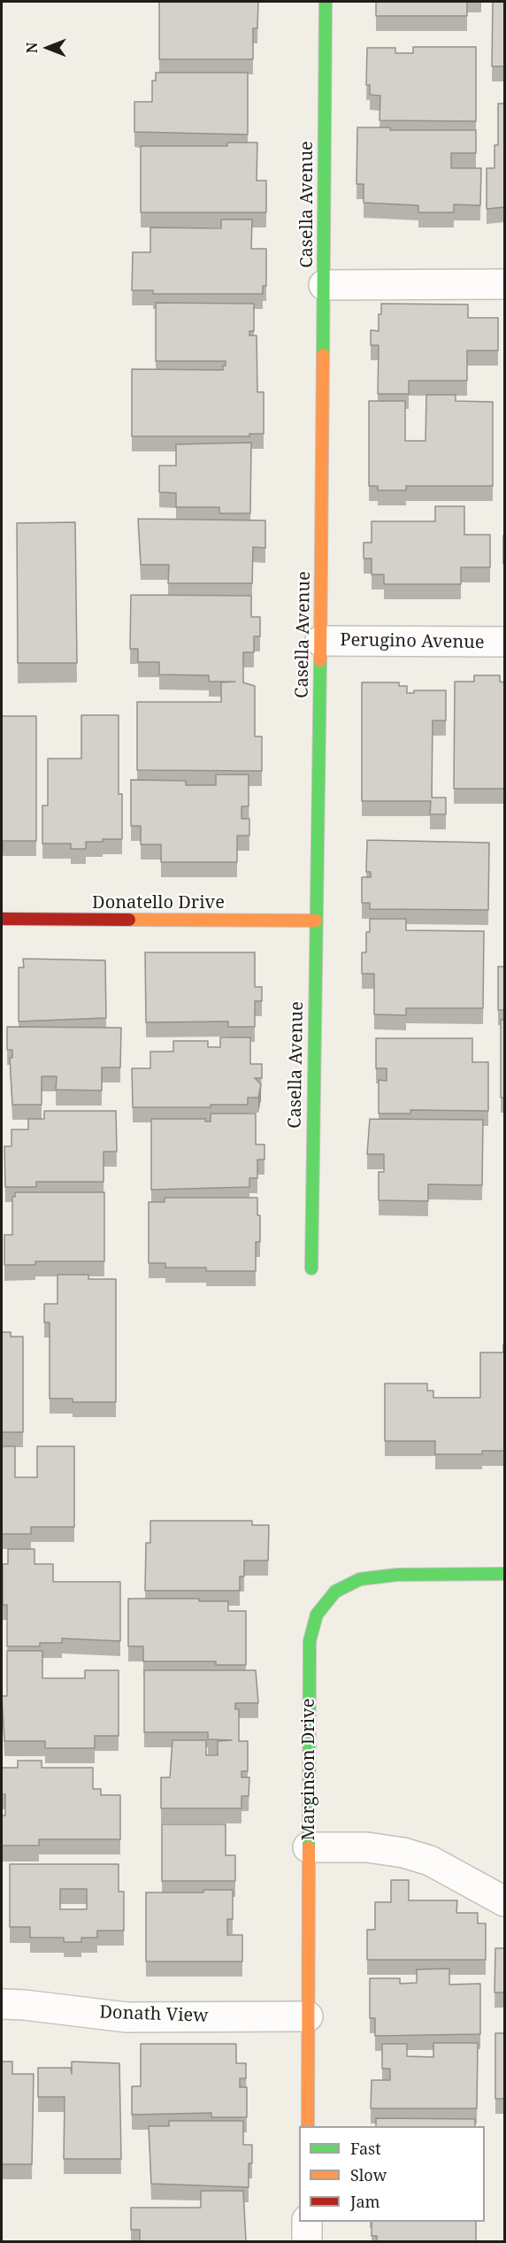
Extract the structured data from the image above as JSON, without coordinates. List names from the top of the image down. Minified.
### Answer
{"streets":{"street":["Casella Avenue","Perugino Avenue","Donatello Drive","Marginson Drive","Donath View"]},"crossings":[["Casella Avenue","Perugino Avenue"],["Casella Avenue","Donatello Drive"],["Marginson Drive","Donath View"]],"legend":["Fast","Slow","Jam"],"north":"left"}
